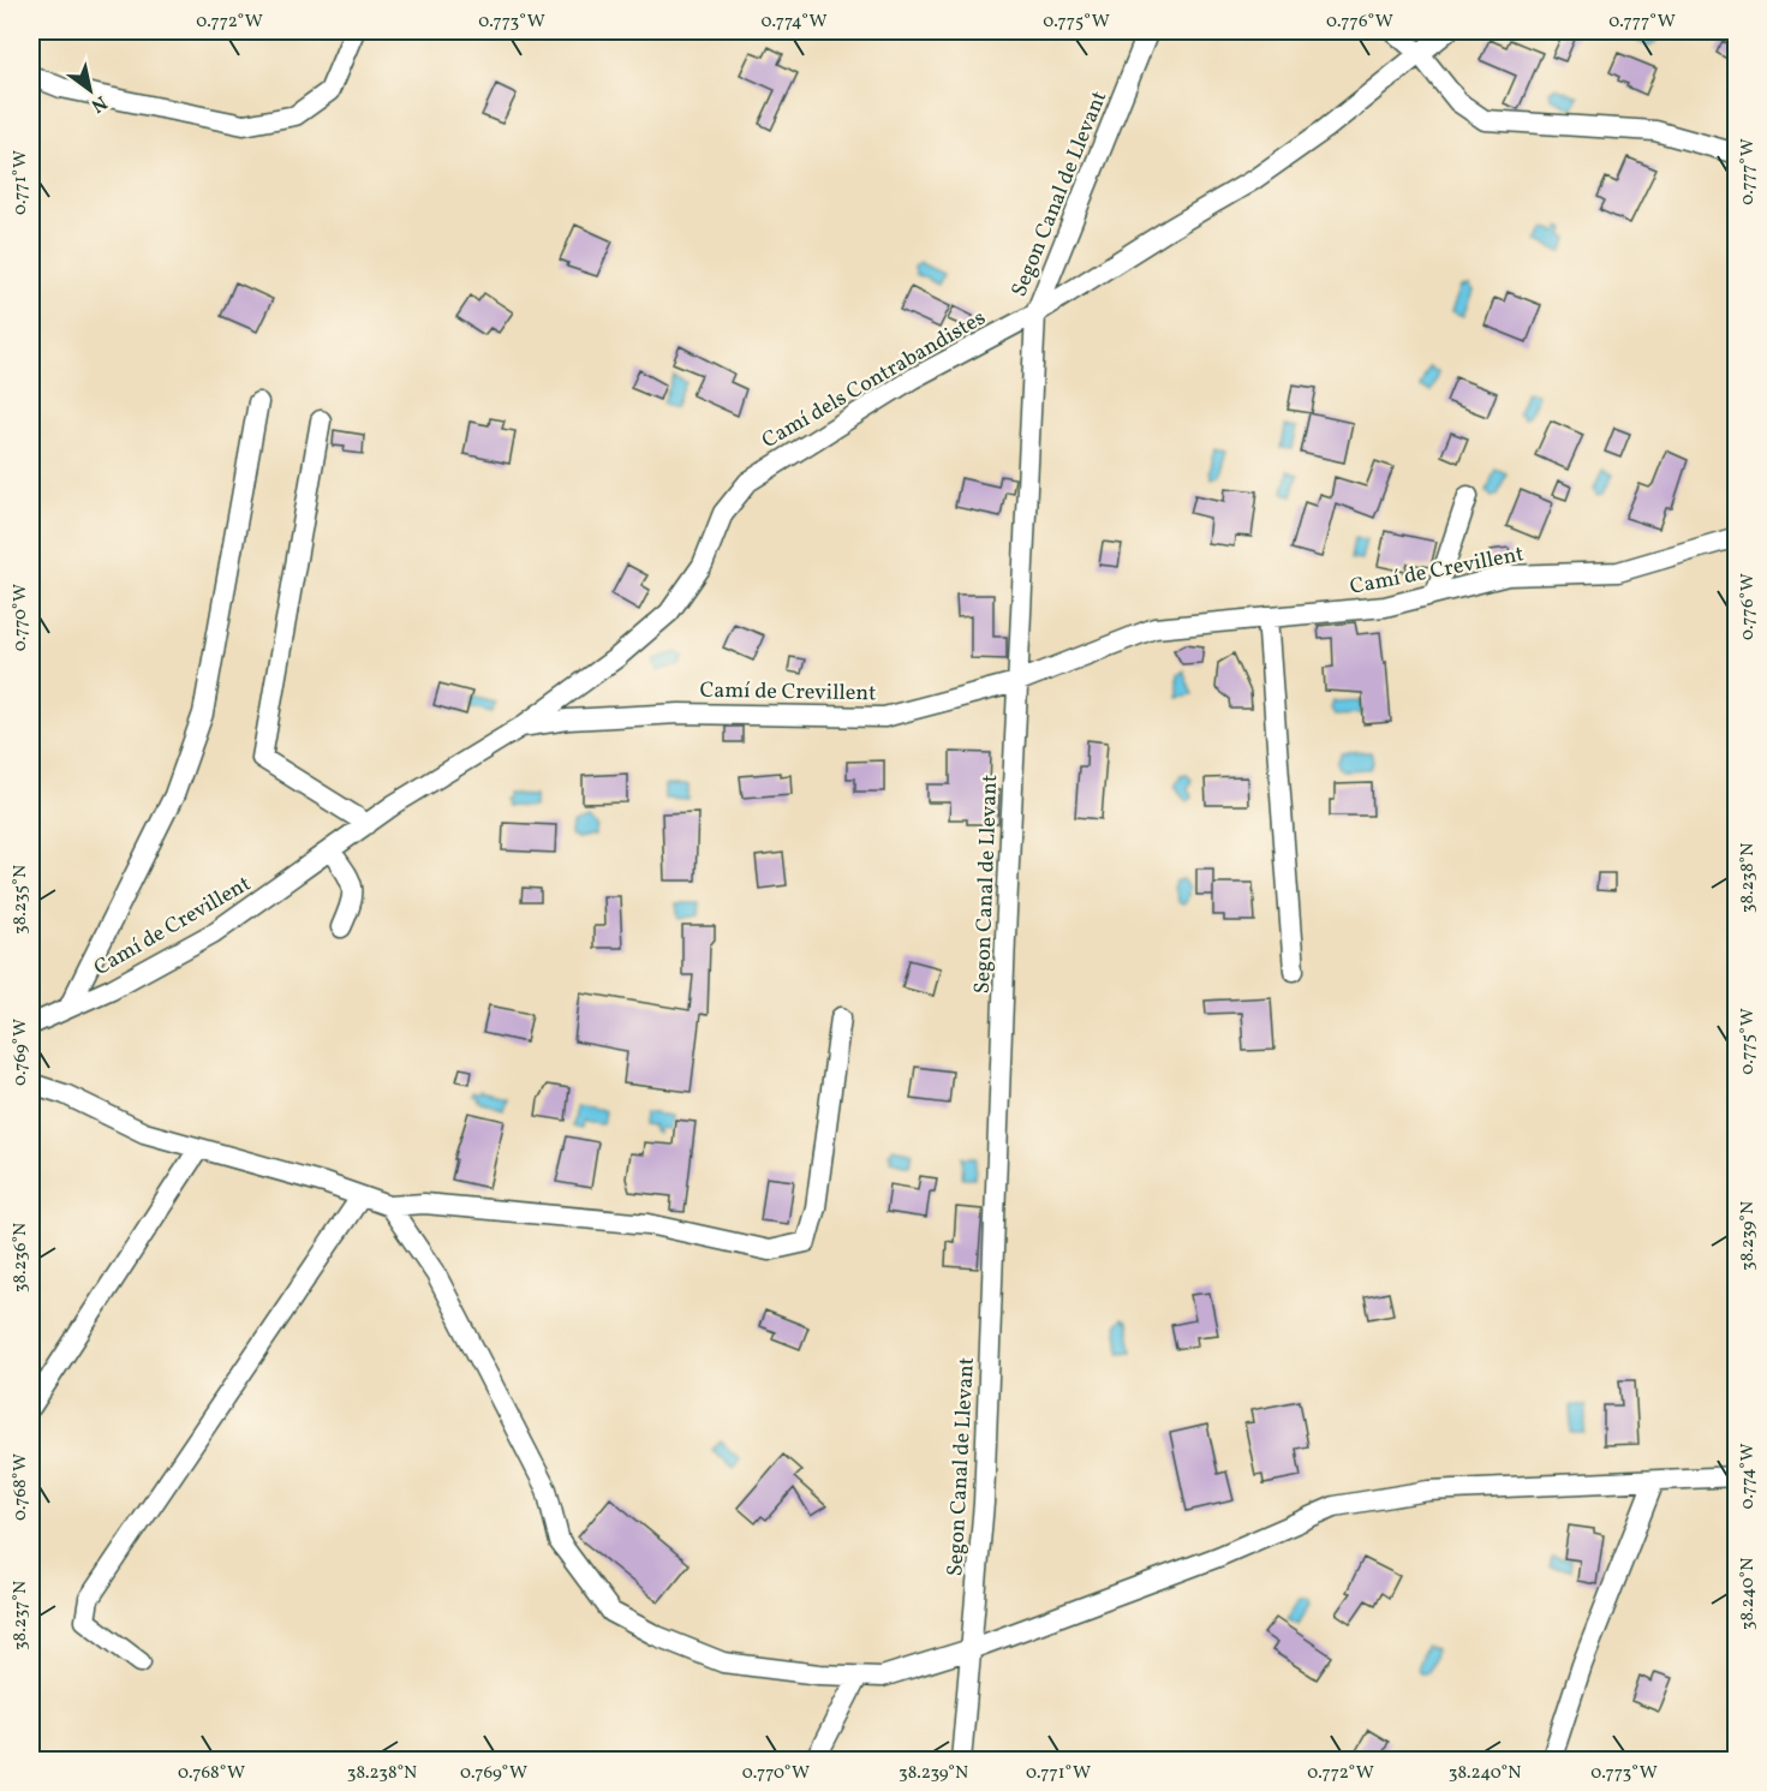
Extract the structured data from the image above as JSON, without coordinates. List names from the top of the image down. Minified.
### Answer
{"streets":{"street":["Segon Canal de Llevant","Camí dels Contrabandistes","Camí de Crevillent"]},"crossings":[["Segon Canal de Llevant","Camí dels Contrabandistes"],["Segon Canal de Llevant","Camí de Crevillent"],["Camí dels Contrabandistes","Camí de Crevillent"]],"north":"bottom right","coordinates":["0.772°W","0.773°W","0.774°W","0.775°W","0.776°W","0.777°W","0.771°W","0.770°W","38.238°N","38.235°N","0.769°W","38.239°N","38.236°N","0.768°W","38.240°N","38.237°N"]}
